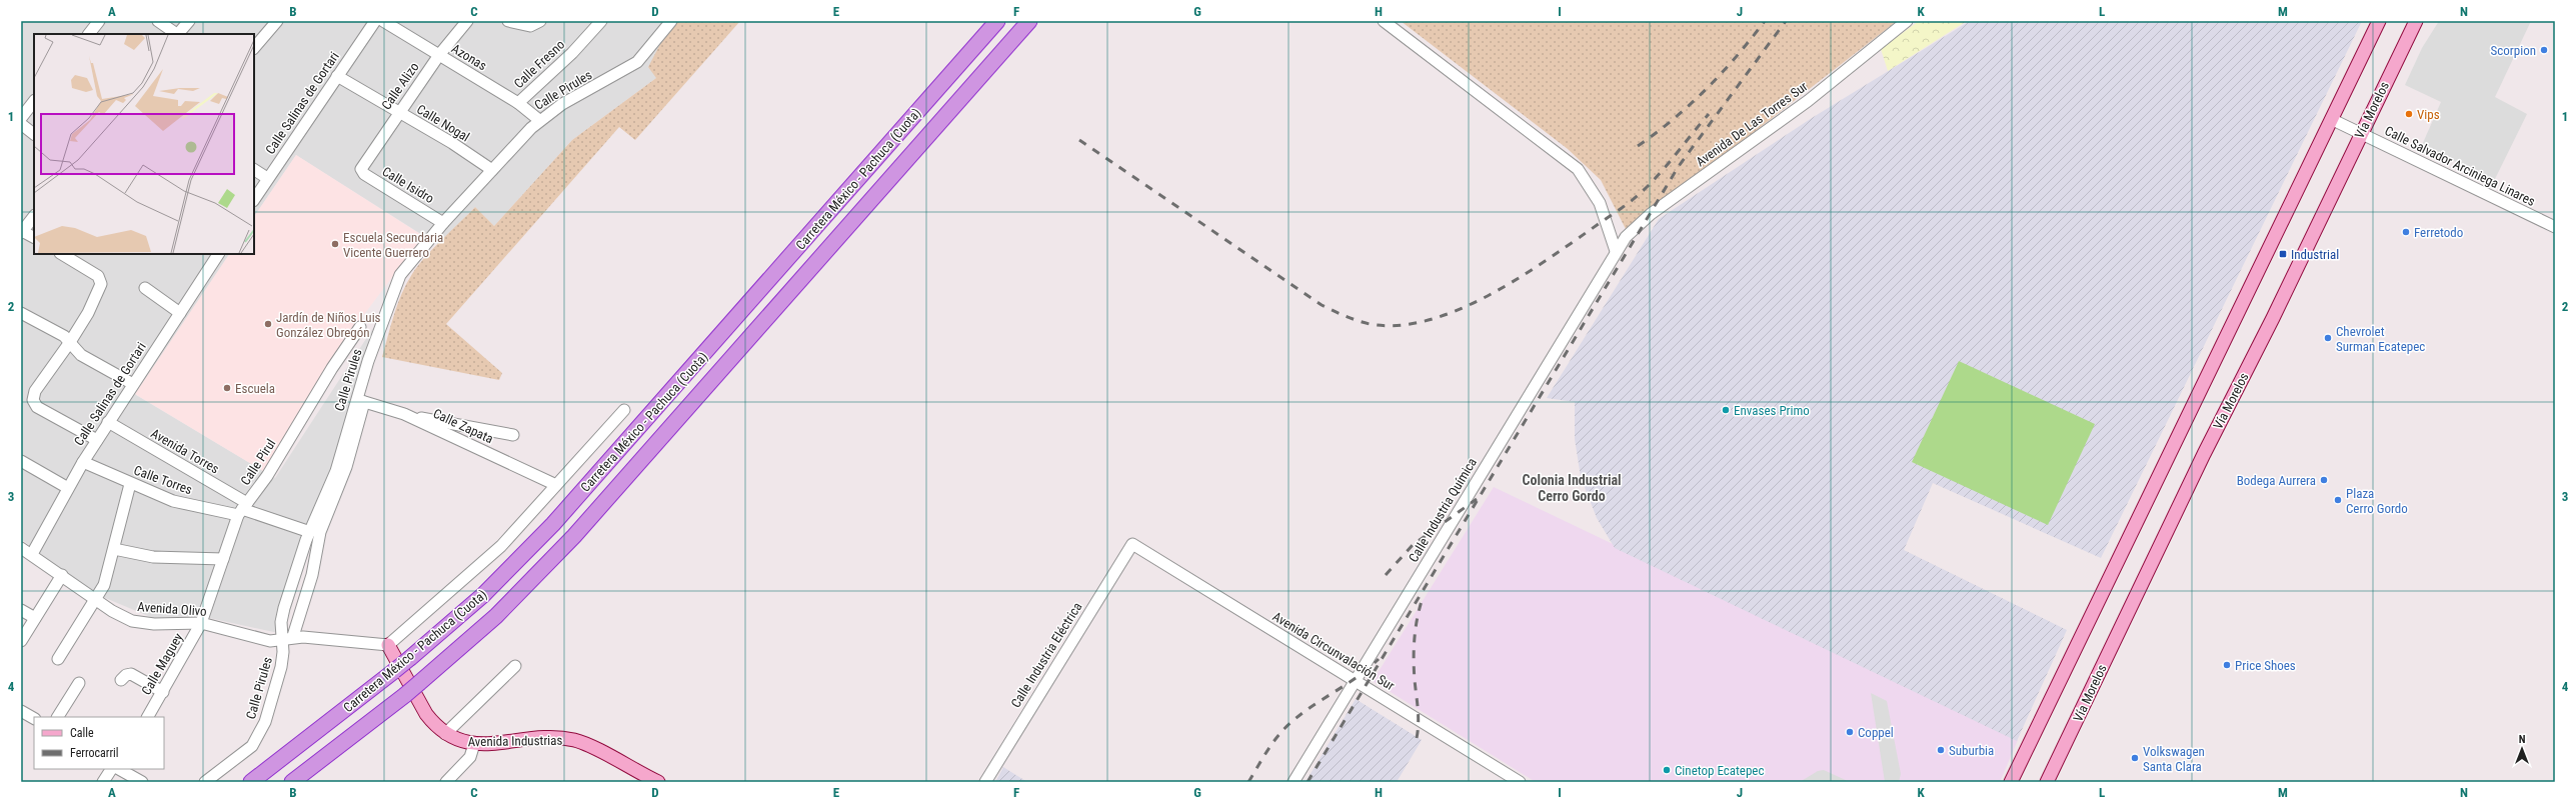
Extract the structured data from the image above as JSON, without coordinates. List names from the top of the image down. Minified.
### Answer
{"streets":{"highway":["Carretera México - Pachuca (Cuota)"],"main road":["Vía Morelos","Avenida Industrias"],"street":["Azonas","Calle Fresno","Calle Alizo","Calle Pirules","Calle Salinas de Gortari","Calle Nogal","Avenida De Las Torres Sur","Calle Salvador Arciniega Linares","Calle Isidro","Calle Zapata","Avenida Torres","Calle Pirul","Calle Torres","Calle Industria Química","Avenida Olivo","Avenida Circunvalación Sur","Calle Industria Eléctrica","Calle Maguey"]},"crossings":[["Azonas","Calle Fresno"],["Azonas","Calle Alizo"],["Azonas","Calle Pirules"],["Calle Alizo","Calle Nogal"],["Calle Alizo","Calle Isidro"],["Calle Pirules","Calle Nogal"],["Calle Pirules","Calle Isidro"],["Calle Pirules","Calle Zapata"],["Calle Pirules","Calle Torres"],["Calle Pirules","Avenida Olivo"],["Calle Salinas de Gortari","Calle Nogal"],["Calle Salinas de Gortari","Avenida Torres"],["Calle Salinas de Gortari","Calle Torres"],["Calle Salinas de Gortari","Avenida Olivo"],["Vía Morelos","Calle Salvador Arciniega Linares"],["Avenida De Las Torres Sur","Calle Industria Química"],["Avenida Torres","Calle Pirul"],["Avenida Torres","Calle Torres"],["Calle Pirul","Calle Torres"],["Calle Pirul","Avenida Olivo"],["Calle Pirul","Calle Maguey"],["Calle Industria Química","Avenida Circunvalación Sur"],["Avenida Olivo","Calle Maguey"],["Avenida Olivo","Avenida Industrias"],["Avenida Circunvalación Sur","Calle Industria Eléctrica"]],"districts":["Colonia Industrial Cerro Gordo"],"places":{"other":["Scorpion","Vips","Ferretodo","Escuela Secundaria Vicente Guerrero","Jardín de Niños Luis González Obregón","Chevrolet Surman Ecatepec","Escuela","Envases Primo","Bodega Aurrera","Plaza Cerro Gordo","Price Shoes","Coppel","Suburbia","Volkswagen Santa Clara","Cinetop Ecatepec"],"transit":["Industrial"]},"legend":["Calle","Ferrocarril"],"north":"top","grid":{"columns":["A","B","C","D","E","F","G","H","I","J","K","L","M","N"],"rows":["1","2","3","4"]}}
